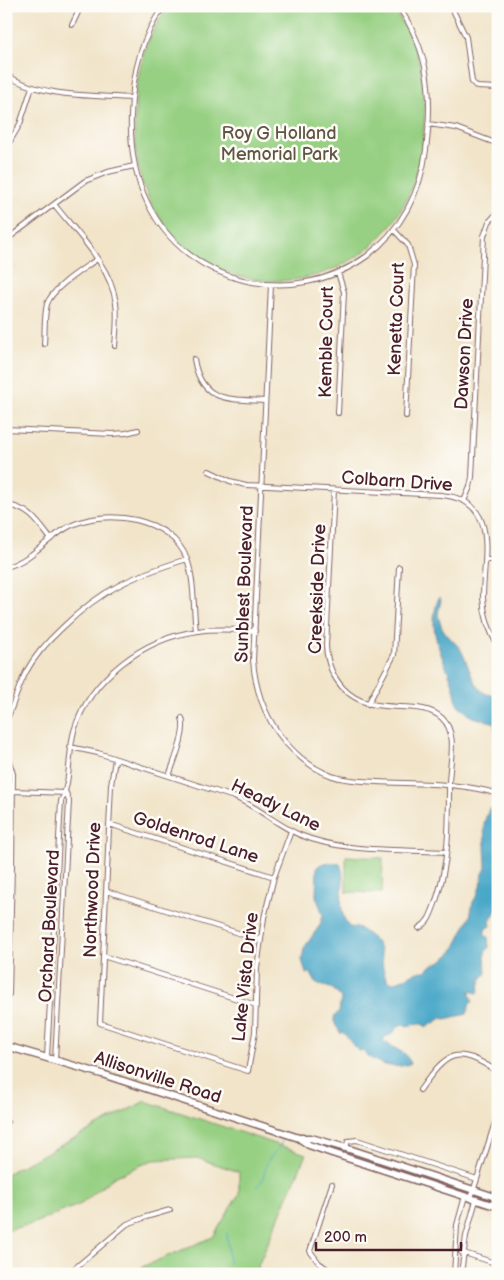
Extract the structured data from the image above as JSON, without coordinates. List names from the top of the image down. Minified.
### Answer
{"streets":{"main road":["Allisonville Road"],"street":["Kenetta Court","Kemble Court","Dawson Drive","Colbarn Drive","Sunblest Boulevard","Creekside Drive","Heady Lane","Goldenrod Lane","Northwood Drive","Orchard Boulevard","Lake Vista Drive"]},"crossings":[["Dawson Drive","Colbarn Drive"],["Colbarn Drive","Sunblest Boulevard"],["Colbarn Drive","Creekside Drive"],["Sunblest Boulevard","Creekside Drive"],["Sunblest Boulevard","Orchard Boulevard"],["Creekside Drive","Heady Lane"],["Heady Lane","Northwood Drive"],["Heady Lane","Orchard Boulevard"],["Heady Lane","Lake Vista Drive"],["Goldenrod Lane","Northwood Drive"],["Goldenrod Lane","Lake Vista Drive"],["Northwood Drive","Lake Vista Drive"],["Orchard Boulevard","Allisonville Road"]],"parks":["Roy G Holland Memorial Park"],"scale_bar":"200 m"}
